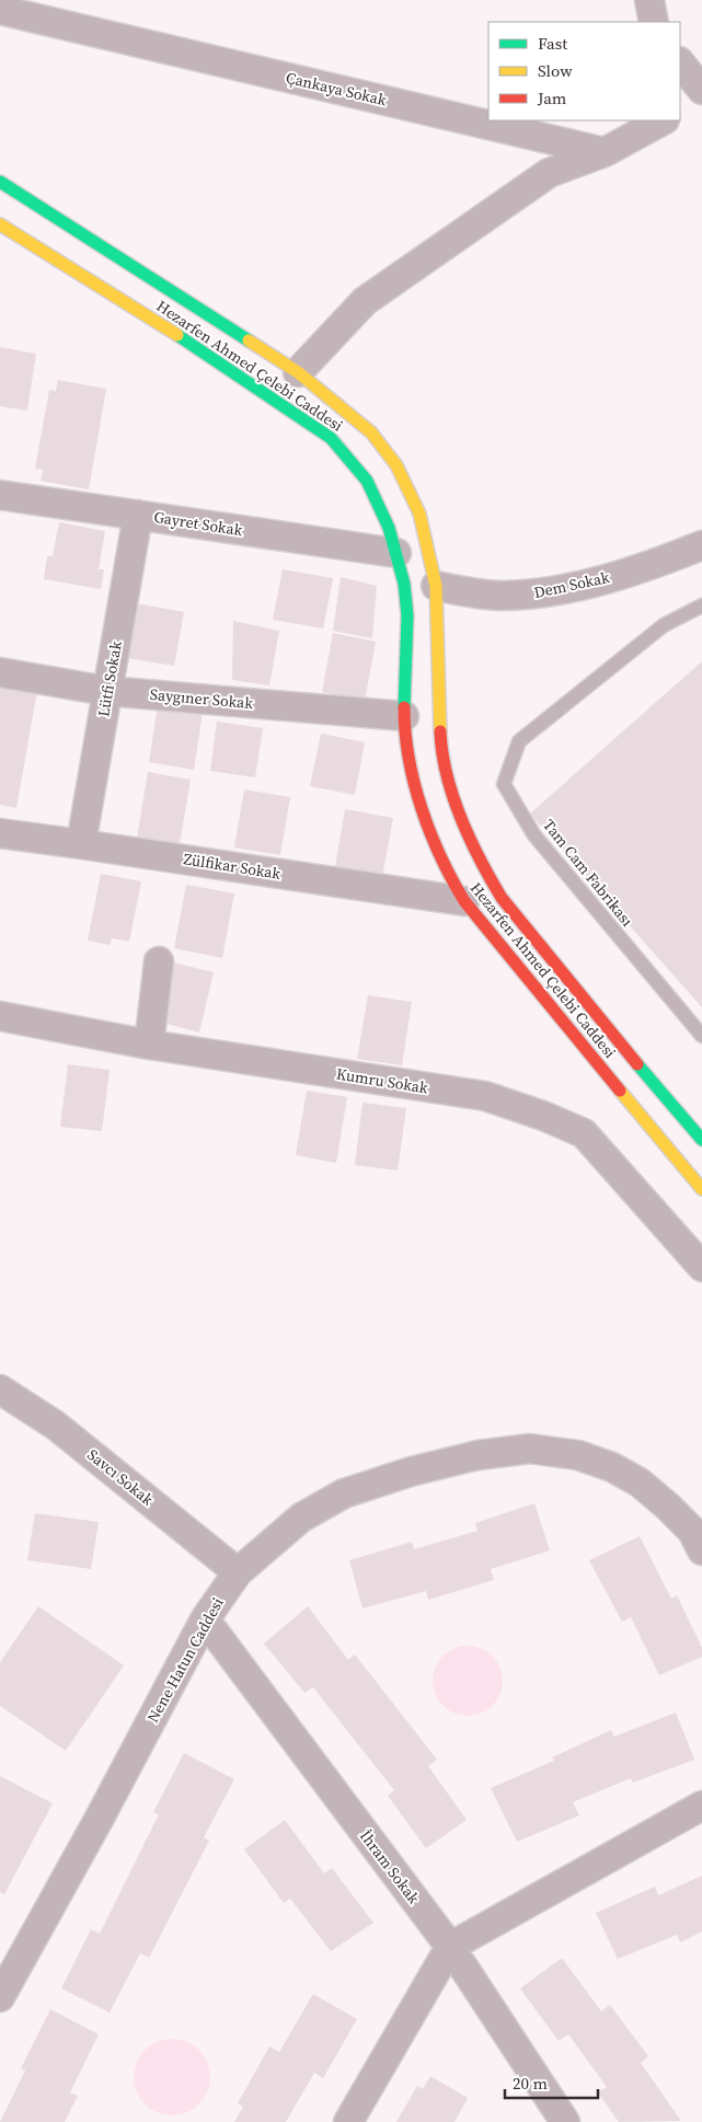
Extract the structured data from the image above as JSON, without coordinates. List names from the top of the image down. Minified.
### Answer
{"streets":{"street":["Çankaya Sokak","Hezarfen Ahmed Çelebi Caddesi","Gayret Sokak","Dem Sokak","Lütfi Sokak","Saygıner Sokak","Zülfikar Sokak","Kumru Sokak","Savcı Sokak","Nene Hatun Caddesi","İhram Sokak"],"lane":["Tam Cam Fabrikası"]},"crossings":[["Hezarfen Ahmed Çelebi Caddesi","Gayret Sokak"],["Hezarfen Ahmed Çelebi Caddesi","Dem Sokak"],["Hezarfen Ahmed Çelebi Caddesi","Saygıner Sokak"],["Hezarfen Ahmed Çelebi Caddesi","Zülfikar Sokak"],["Gayret Sokak","Dem Sokak"],["Gayret Sokak","Lütfi Sokak"],["Lütfi Sokak","Saygıner Sokak"],["Lütfi Sokak","Zülfikar Sokak"],["Savcı Sokak","Nene Hatun Caddesi"],["Nene Hatun Caddesi","İhram Sokak"]],"legend":["Fast","Slow","Jam"],"scale_bar":"20 m"}
